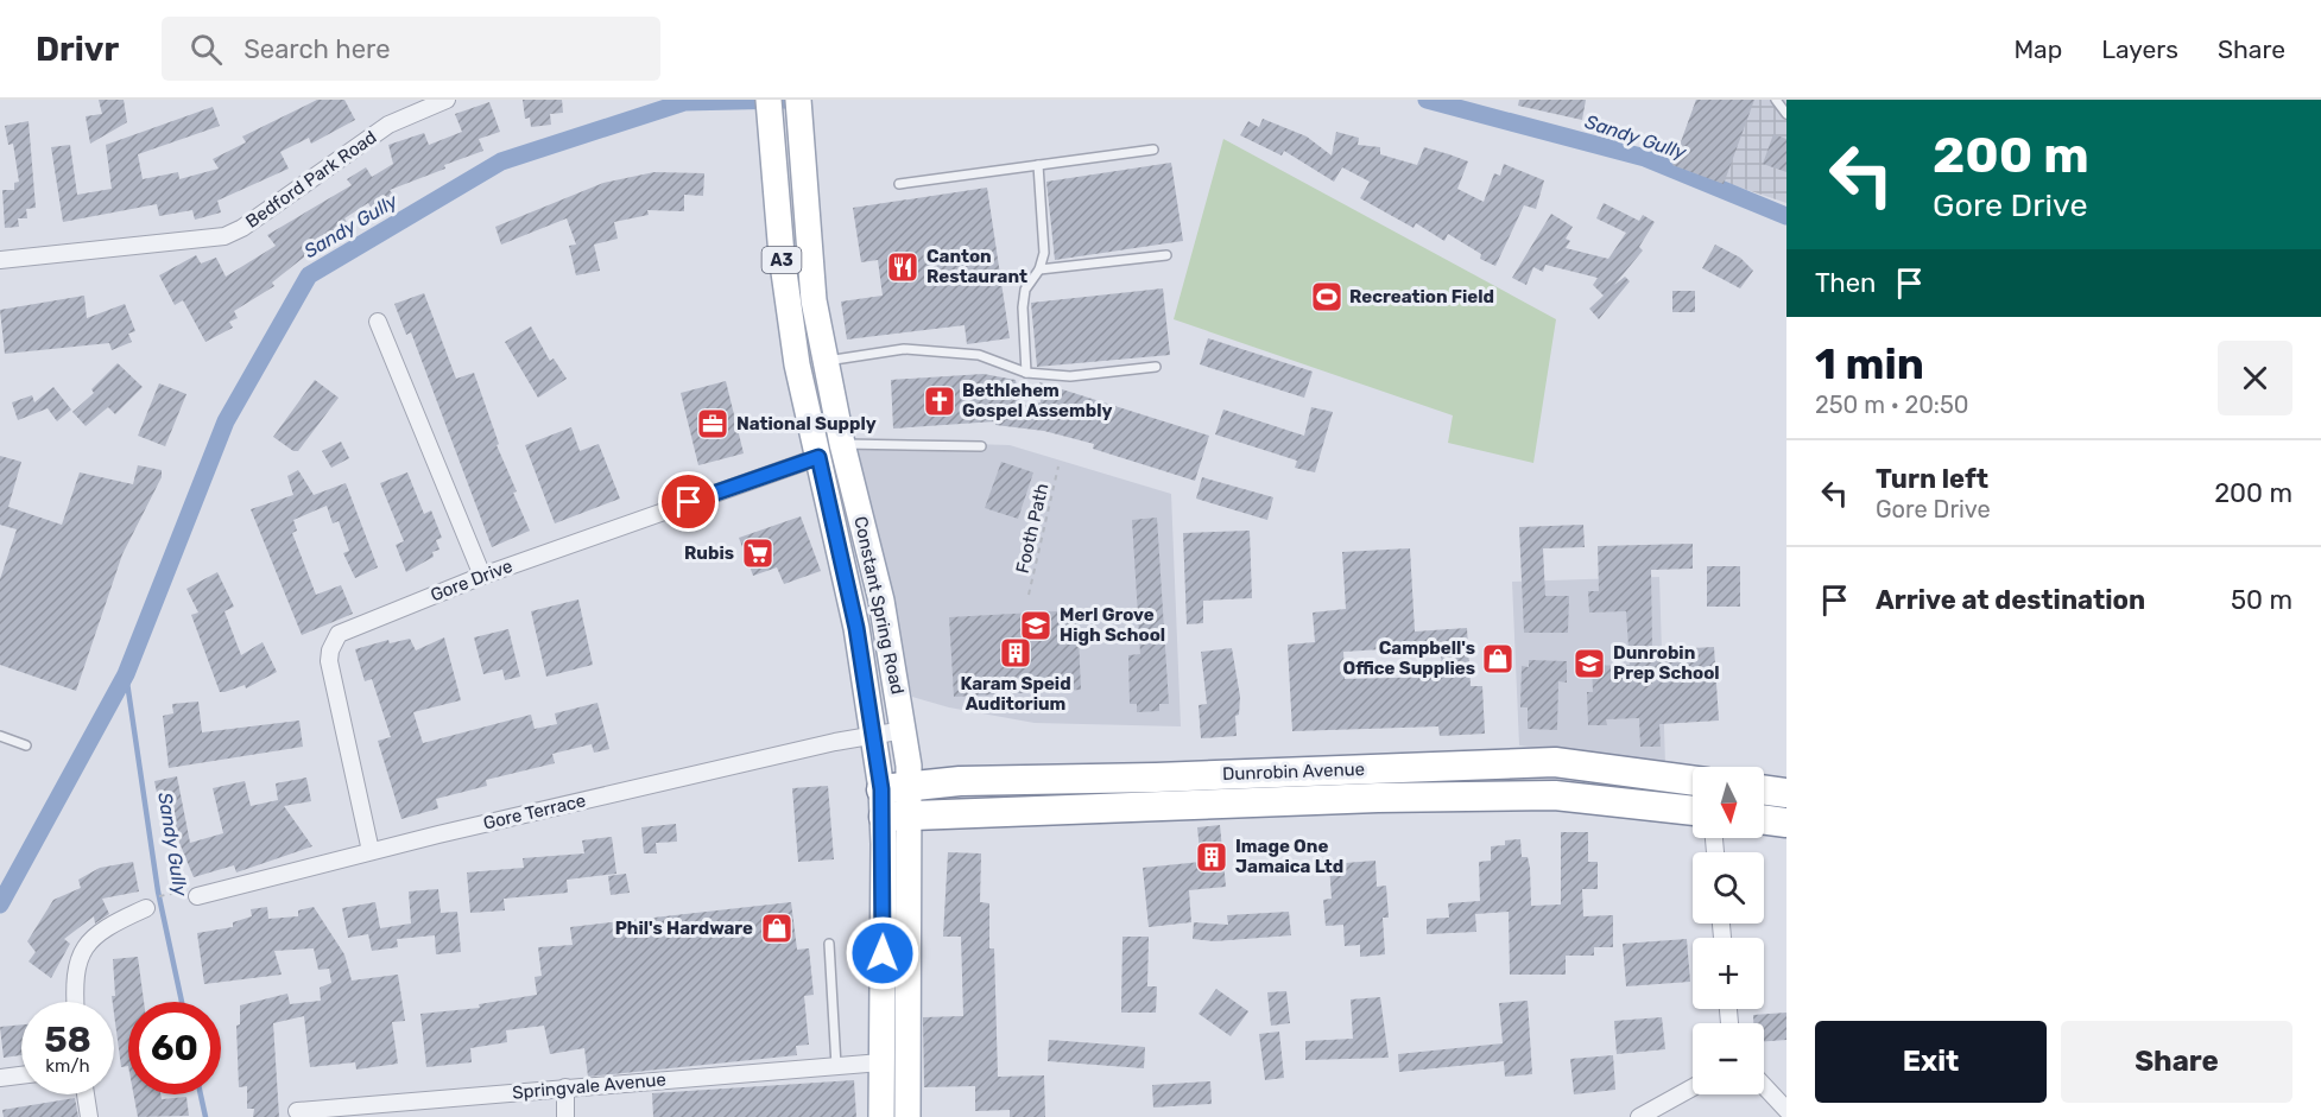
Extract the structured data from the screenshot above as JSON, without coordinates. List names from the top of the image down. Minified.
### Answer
{"streets":{"highway":["Dunrobin Avenue"],"main road":["A3","Constant Spring Road"],"street":["Bedford Park Road","Gore Drive","Gore Terrace","Springvale Avenue"],"path":["Footh Path"]},"crossings":[["Gore Drive","Constant Spring Road"],["Gore Drive","Gore Terrace"],["Constant Spring Road","Dunrobin Avenue"],["Constant Spring Road","Gore Terrace"],["Constant Spring Road","Springvale Avenue"]],"water":["Sandy Gully"],"places":{"restaurant":["Canton Restaurant"],"sports":["Recreation Field"],"church":["Bethlehem Gospel Assembly"],"office":["National Supply"],"supermarket":["Rubis"],"school or university":["Merl Grove High School","Dunrobin Prep School"],"building":["Karam Speid Auditorium","Image One Jamaica Ltd"],"shop":["Campbell's Office Supplies","Phil's Hardware"]},"north":"bottom","page":{"header":"Drivr","search":"Search here","nav":["Map","Layers","Share"],"turn":["200 m","Gore Drive"],"then":"Then","heading":["1 min","250 m · 20:50"],"list":[{"name":"Turn left","note":"Gore Drive","value":"200 m"},{"name":"Arrive at destination","value":"50 m"}],"map_buttons":["+","−"],"speed":"58 km/h","limit":"60","buttons":["Exit","Share"]}}
